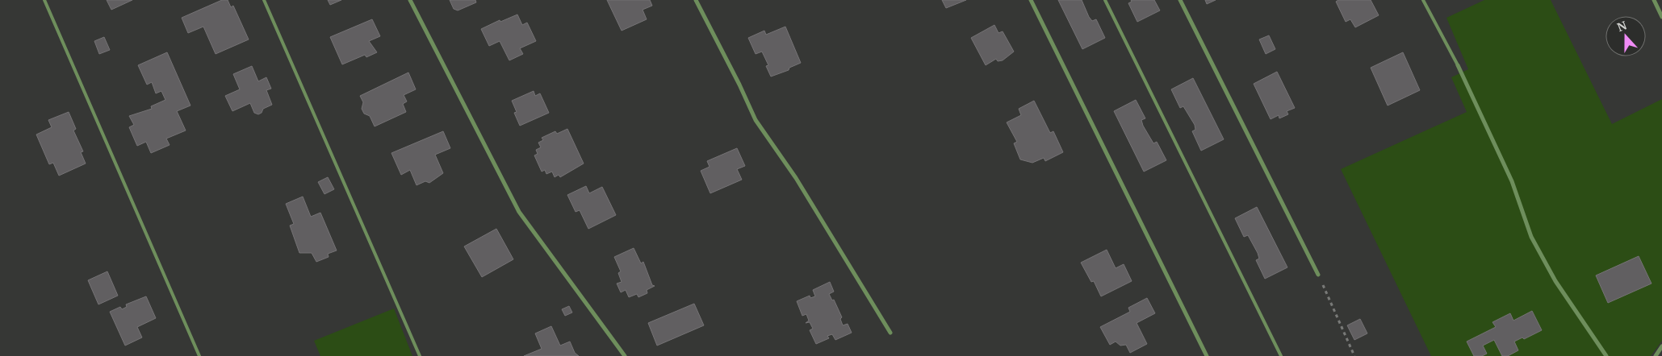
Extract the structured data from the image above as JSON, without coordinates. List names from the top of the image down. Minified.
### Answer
{"north":"top"}
